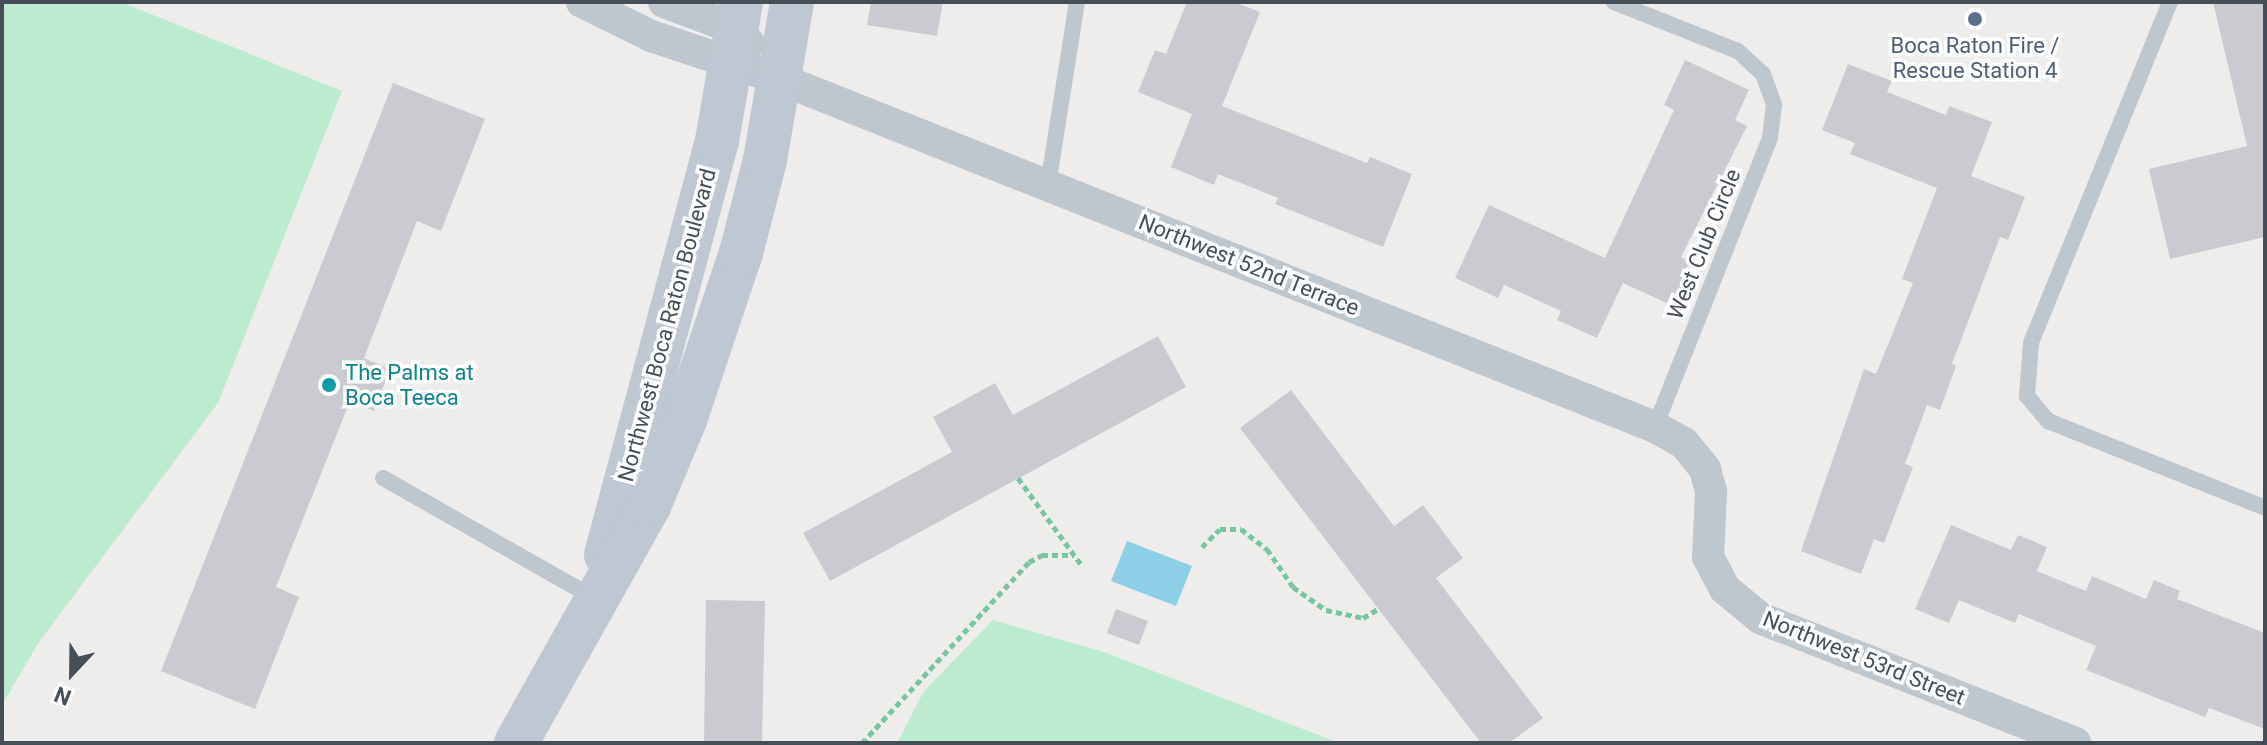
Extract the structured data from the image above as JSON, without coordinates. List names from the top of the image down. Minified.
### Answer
{"streets":{"street":["Northwest 52nd Terrace","Northwest Boca Raton Boulevard","Northwest 53rd Street"],"lane":["West Club Circle"]},"crossings":[["West Club Circle","Northwest 52nd Terrace"],["Northwest 52nd Terrace","Northwest Boca Raton Boulevard"],["Northwest 52nd Terrace","Northwest 53rd Street"]],"places":["Boca Raton Fire / Rescue Station 4","The Palms at Boca Teeca"],"north":"bottom"}
